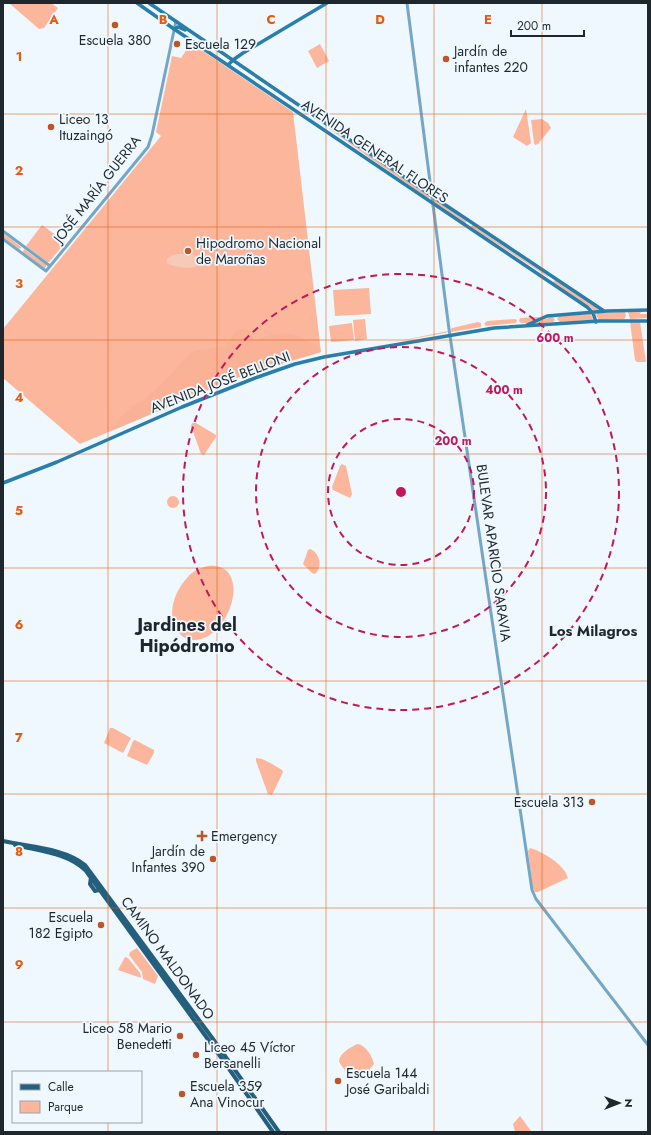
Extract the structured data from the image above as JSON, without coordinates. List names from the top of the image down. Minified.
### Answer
{"streets":{"main road":["AVENIDA GENERAL FLORES","AVENIDA JOSÉ BELLONI","CAMINO MALDONADO"],"street":["JOSÉ MARÍA GUERRA","BULEVAR APARICIO SARAVIA"]},"crossings":[["AVENIDA GENERAL FLORES","JOSÉ MARÍA GUERRA"],["AVENIDA GENERAL FLORES","AVENIDA JOSÉ BELLONI"],["AVENIDA GENERAL FLORES","BULEVAR APARICIO SARAVIA"],["AVENIDA JOSÉ BELLONI","BULEVAR APARICIO SARAVIA"]],"districts":["Jardines del Hipódromo","Los Milagros"],"places":{"other":["Escuela 380","Escuela 129","Jardín de infantes 220","Liceo 13 Ituzaingó","Hipodromo Nacional de Maroñas","Escuela 313","Jardín de Infantes 390","Escuela 182 Egipto","Liceo 58 Mario Benedetti","Liceo 45 Víctor Bersanelli","Escuela 144 José Garibaldi","Escuela 359 Ana Vinocur"],"health":["Emergency"]},"legend":["Calle","Parque"],"scale_bar":"200 m","north":"right","grid":{"columns":["A","B","C","D","E"],"rows":["1","2","3","4","5","6","7","8","9"]},"rings":["600 m","400 m","200 m"]}
